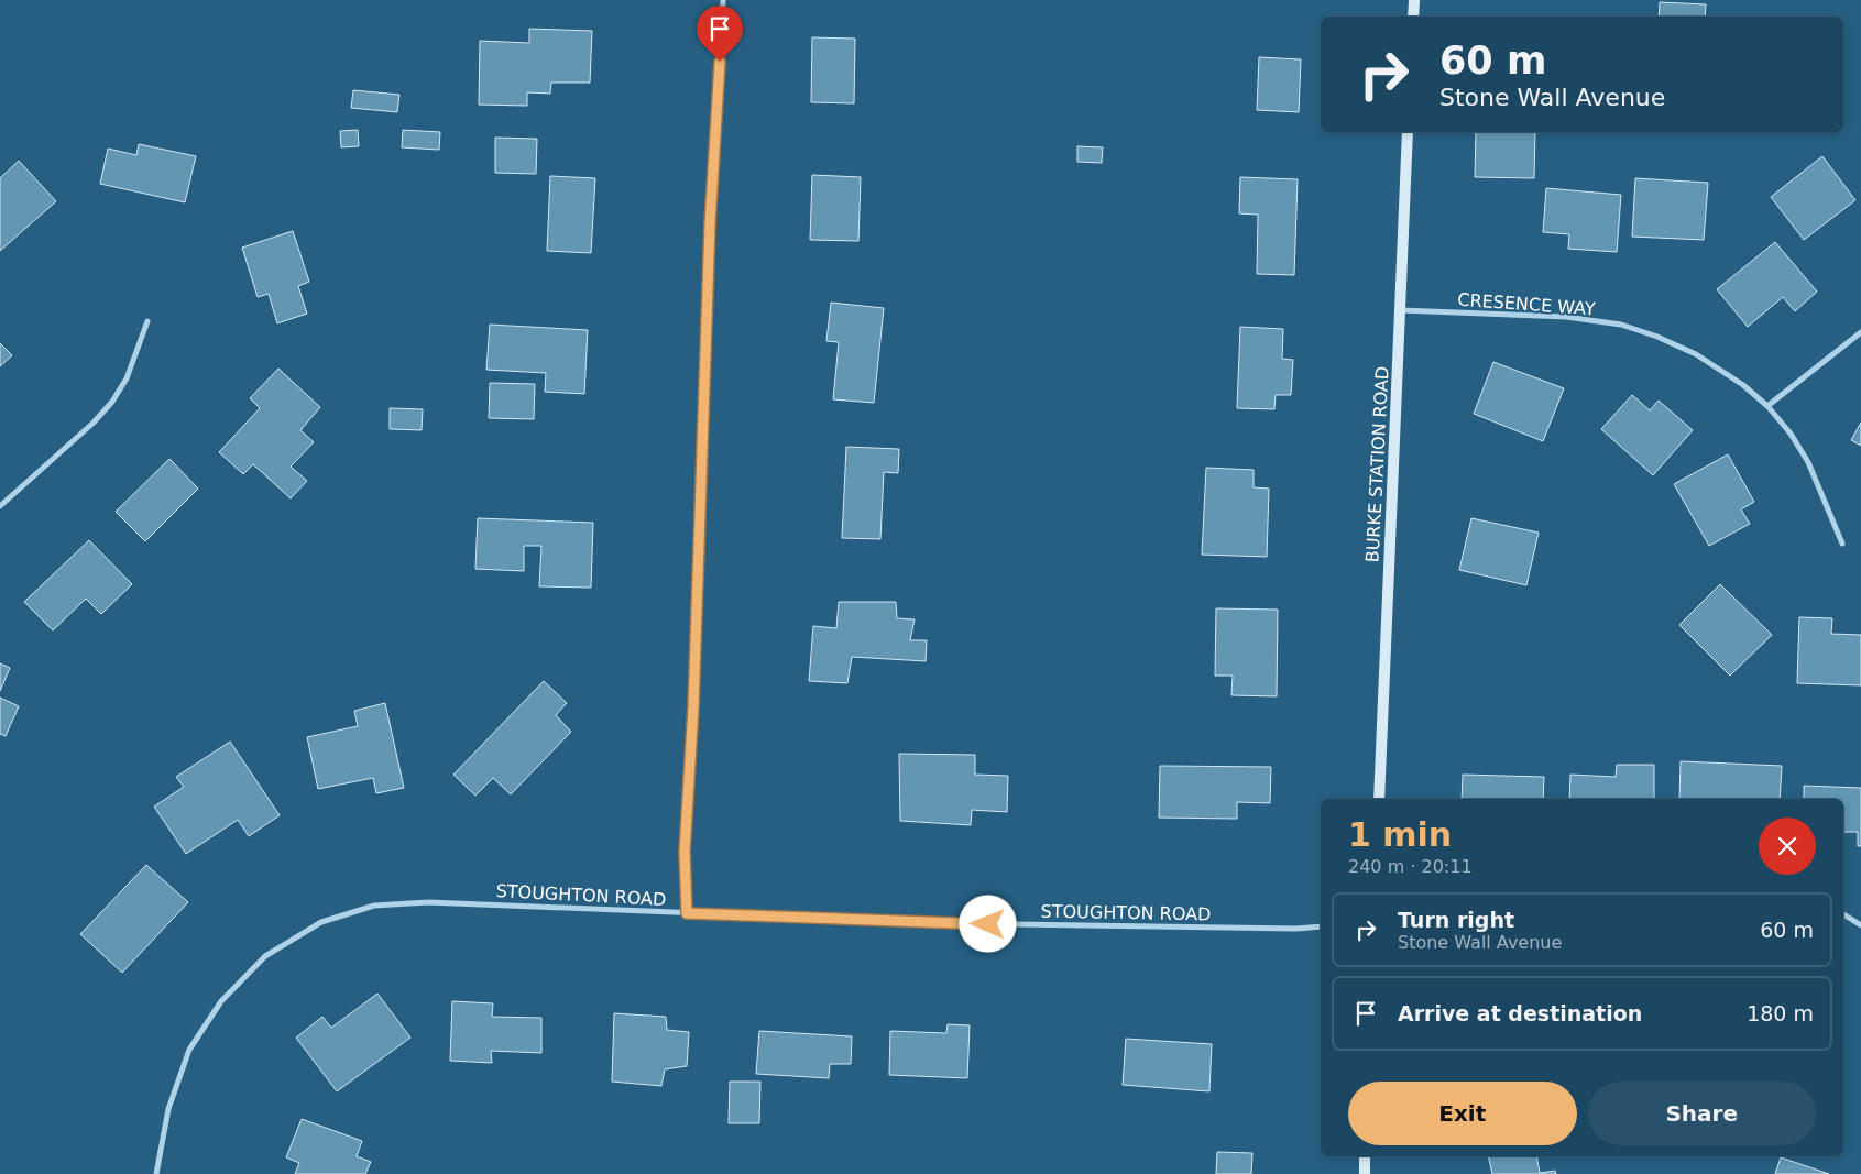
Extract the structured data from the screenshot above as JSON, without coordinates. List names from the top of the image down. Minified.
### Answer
{"streets":{"street":["CRESENCE WAY","BURKE STATION ROAD","STOUGHTON ROAD"]},"crossings":[["CRESENCE WAY","BURKE STATION ROAD"]],"page":{"turn":["60 m","Stone Wall Avenue"],"heading":["1 min","240 m · 20:11"],"list":[{"name":"Turn right","note":"Stone Wall Avenue","value":"60 m"},{"name":"Arrive at destination","value":"180 m"}],"buttons":["Exit","Share"]}}
